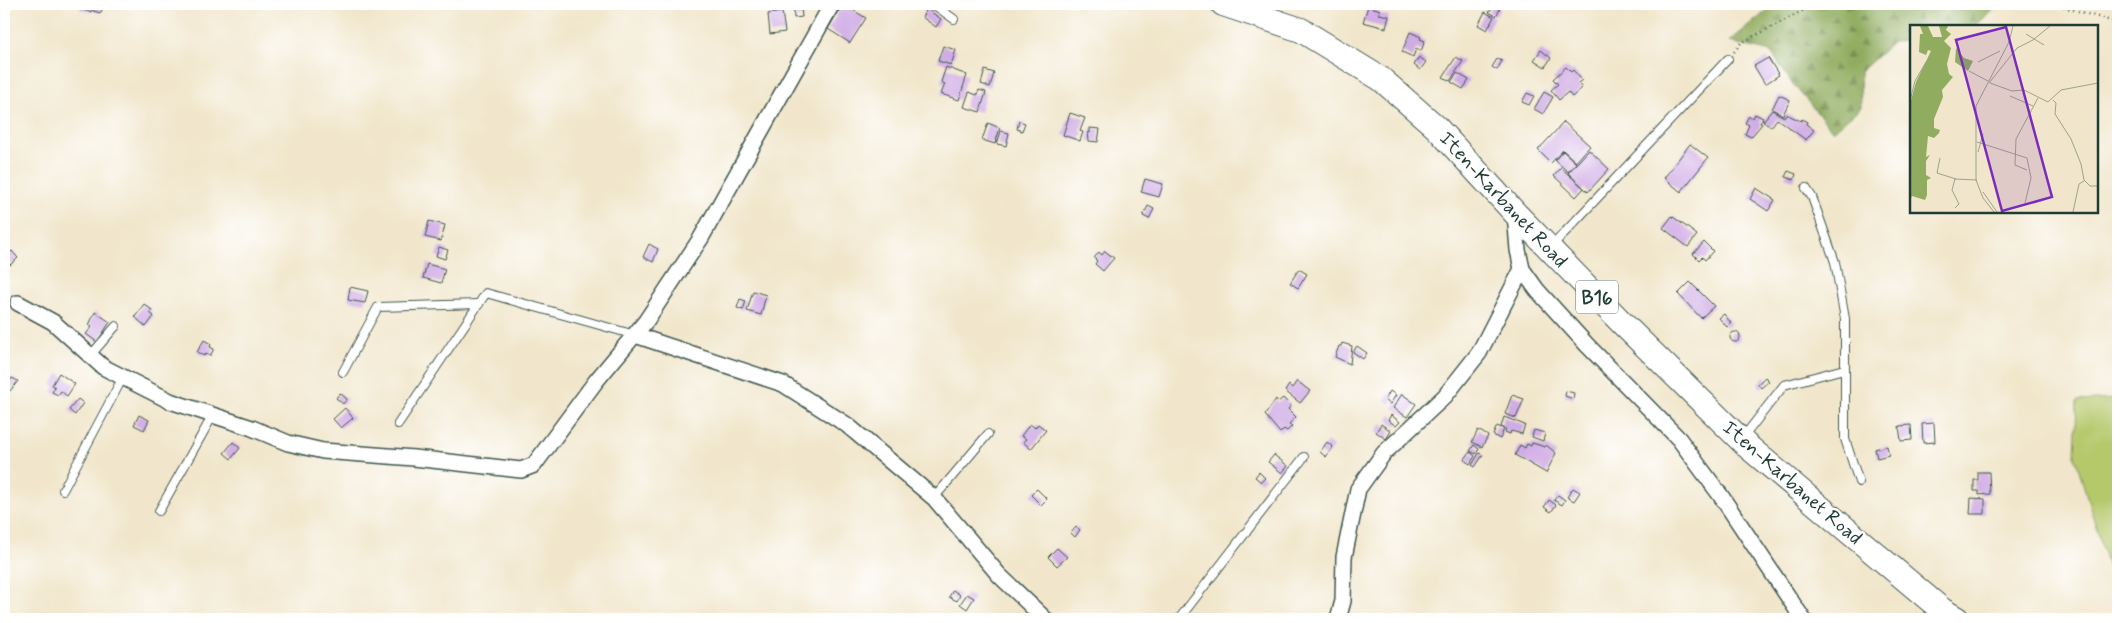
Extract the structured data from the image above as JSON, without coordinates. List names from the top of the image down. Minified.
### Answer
{"streets":{"main road":["Iten-Karbanet Road","B16"]}}
